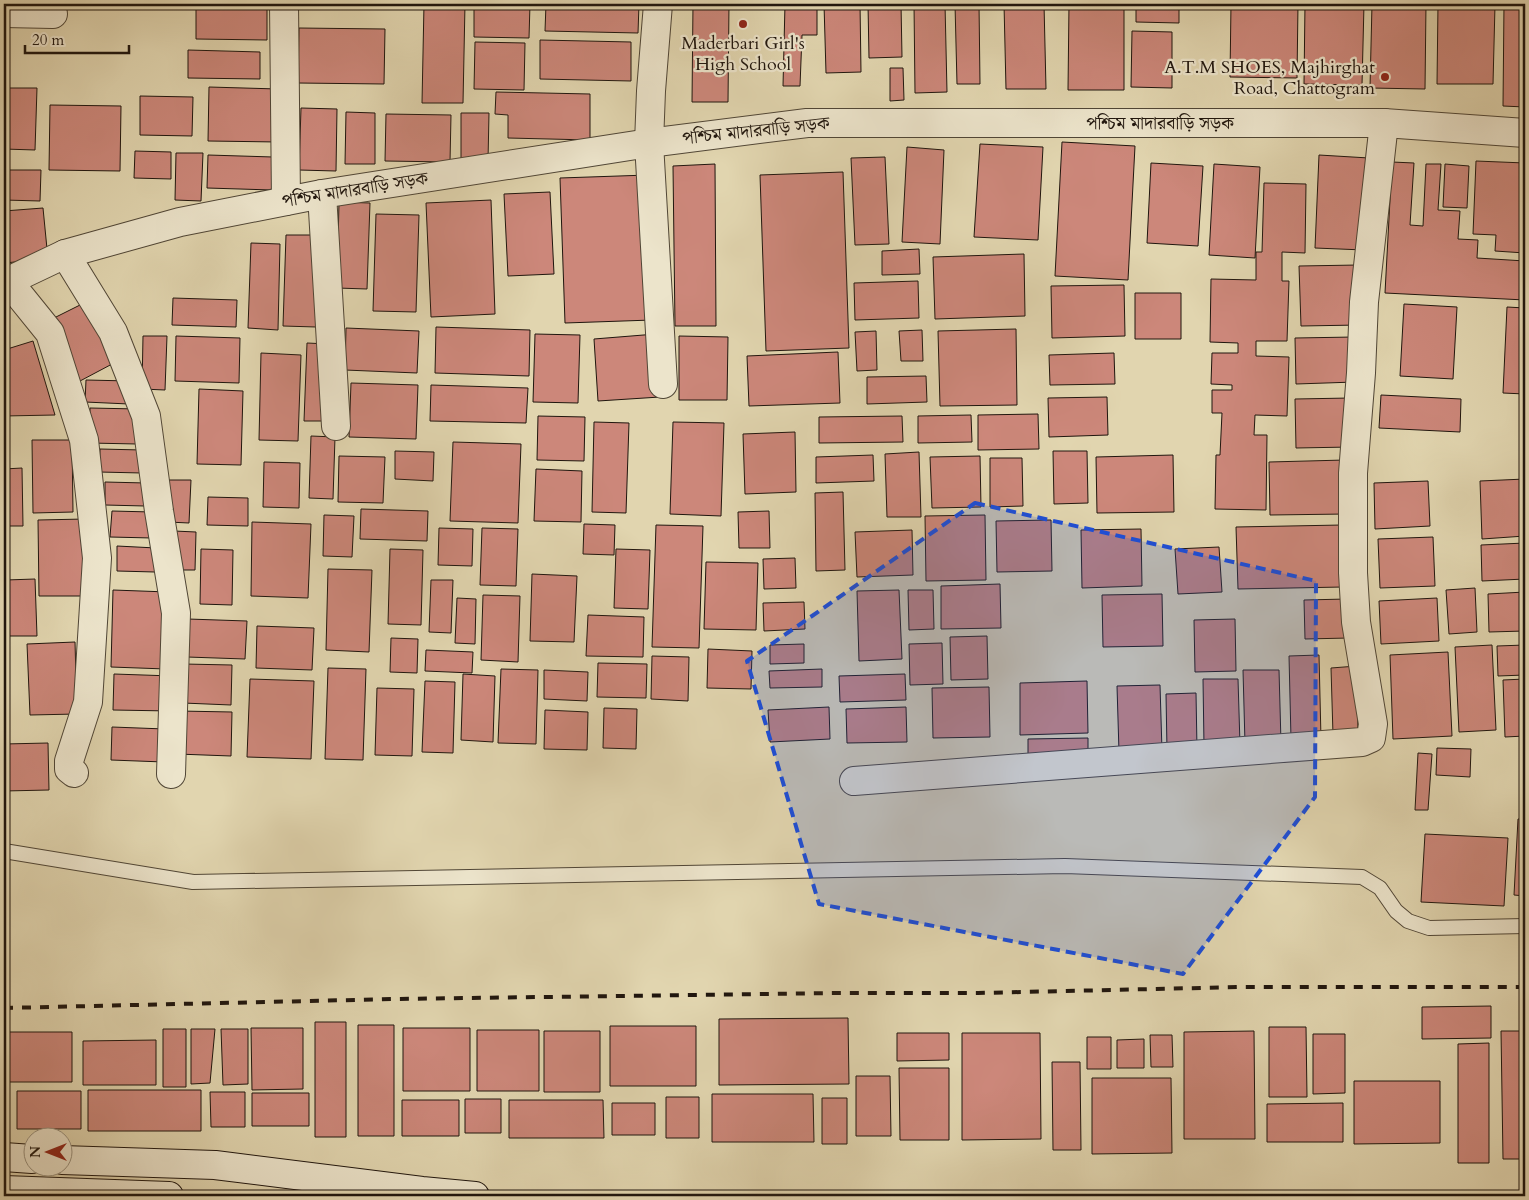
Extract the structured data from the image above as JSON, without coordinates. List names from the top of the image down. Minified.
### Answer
{"streets":{"street":["পশ্চিম মাদারবাড়ি সড়ক"]},"places":["Maderbari Girl's High School","A.T.M SHOES, Majhirghat Road, Chattogram"],"scale_bar":"20 m","north":"left"}
